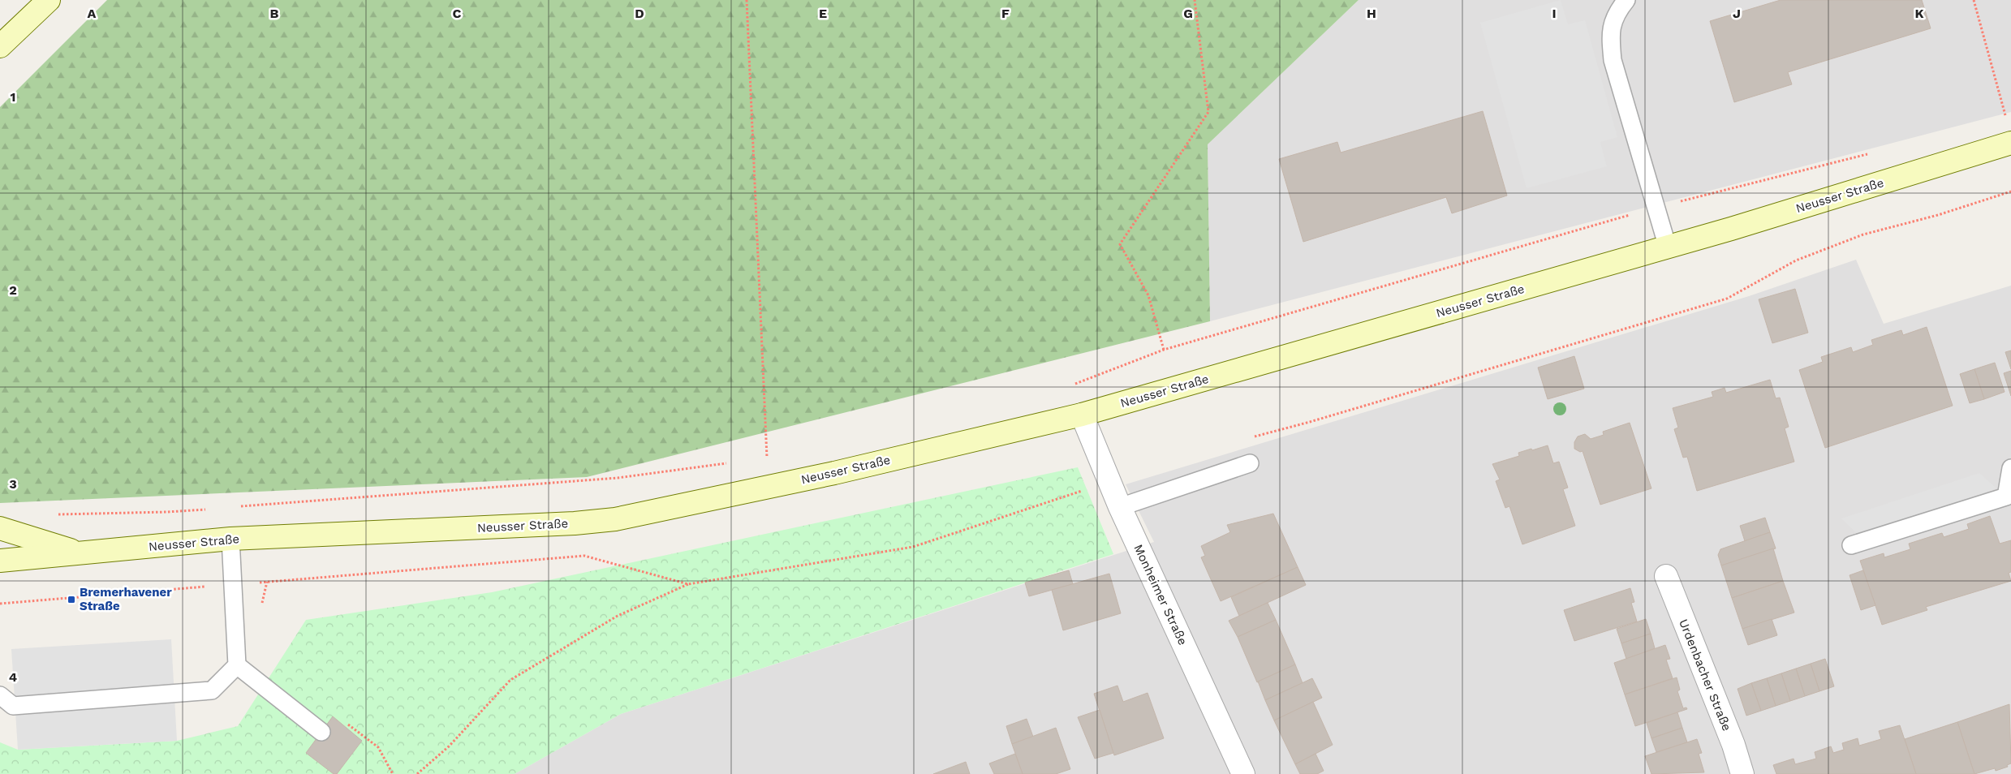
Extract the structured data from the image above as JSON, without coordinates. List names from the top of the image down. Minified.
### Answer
{"streets":{"main road":["Neusser Straße"],"street":["Monheimer Straße","Urdenbacher Straße"]},"crossings":[["Neusser Straße","Monheimer Straße"]],"places":{"transit":["Bremerhavener Straße"]},"grid":{"columns":["A","B","C","D","E","F","G","H","I","J","K"],"rows":["1","2","3","4"]}}
